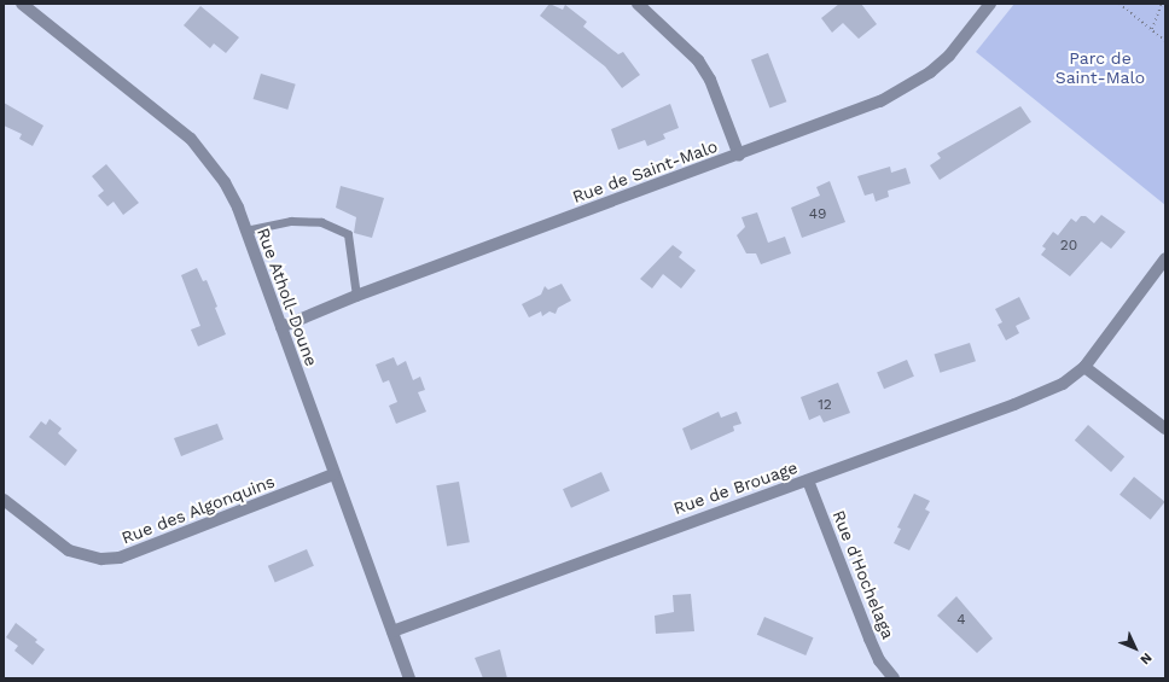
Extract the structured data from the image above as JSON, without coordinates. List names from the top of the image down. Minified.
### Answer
{"streets":{"street":["Rue de Saint-Malo","Rue Atholl-Doune","Rue de Brouage","Rue des Algonquins","Rue d'Hochelaga"]},"crossings":[["Rue de Saint-Malo","Rue Atholl-Doune"],["Rue Atholl-Doune","Rue de Brouage"],["Rue Atholl-Doune","Rue des Algonquins"],["Rue de Brouage","Rue d'Hochelaga"]],"parks":["Parc de Saint-Malo"],"house_numbers":["49","20","12","4"],"north":"bottom right"}
